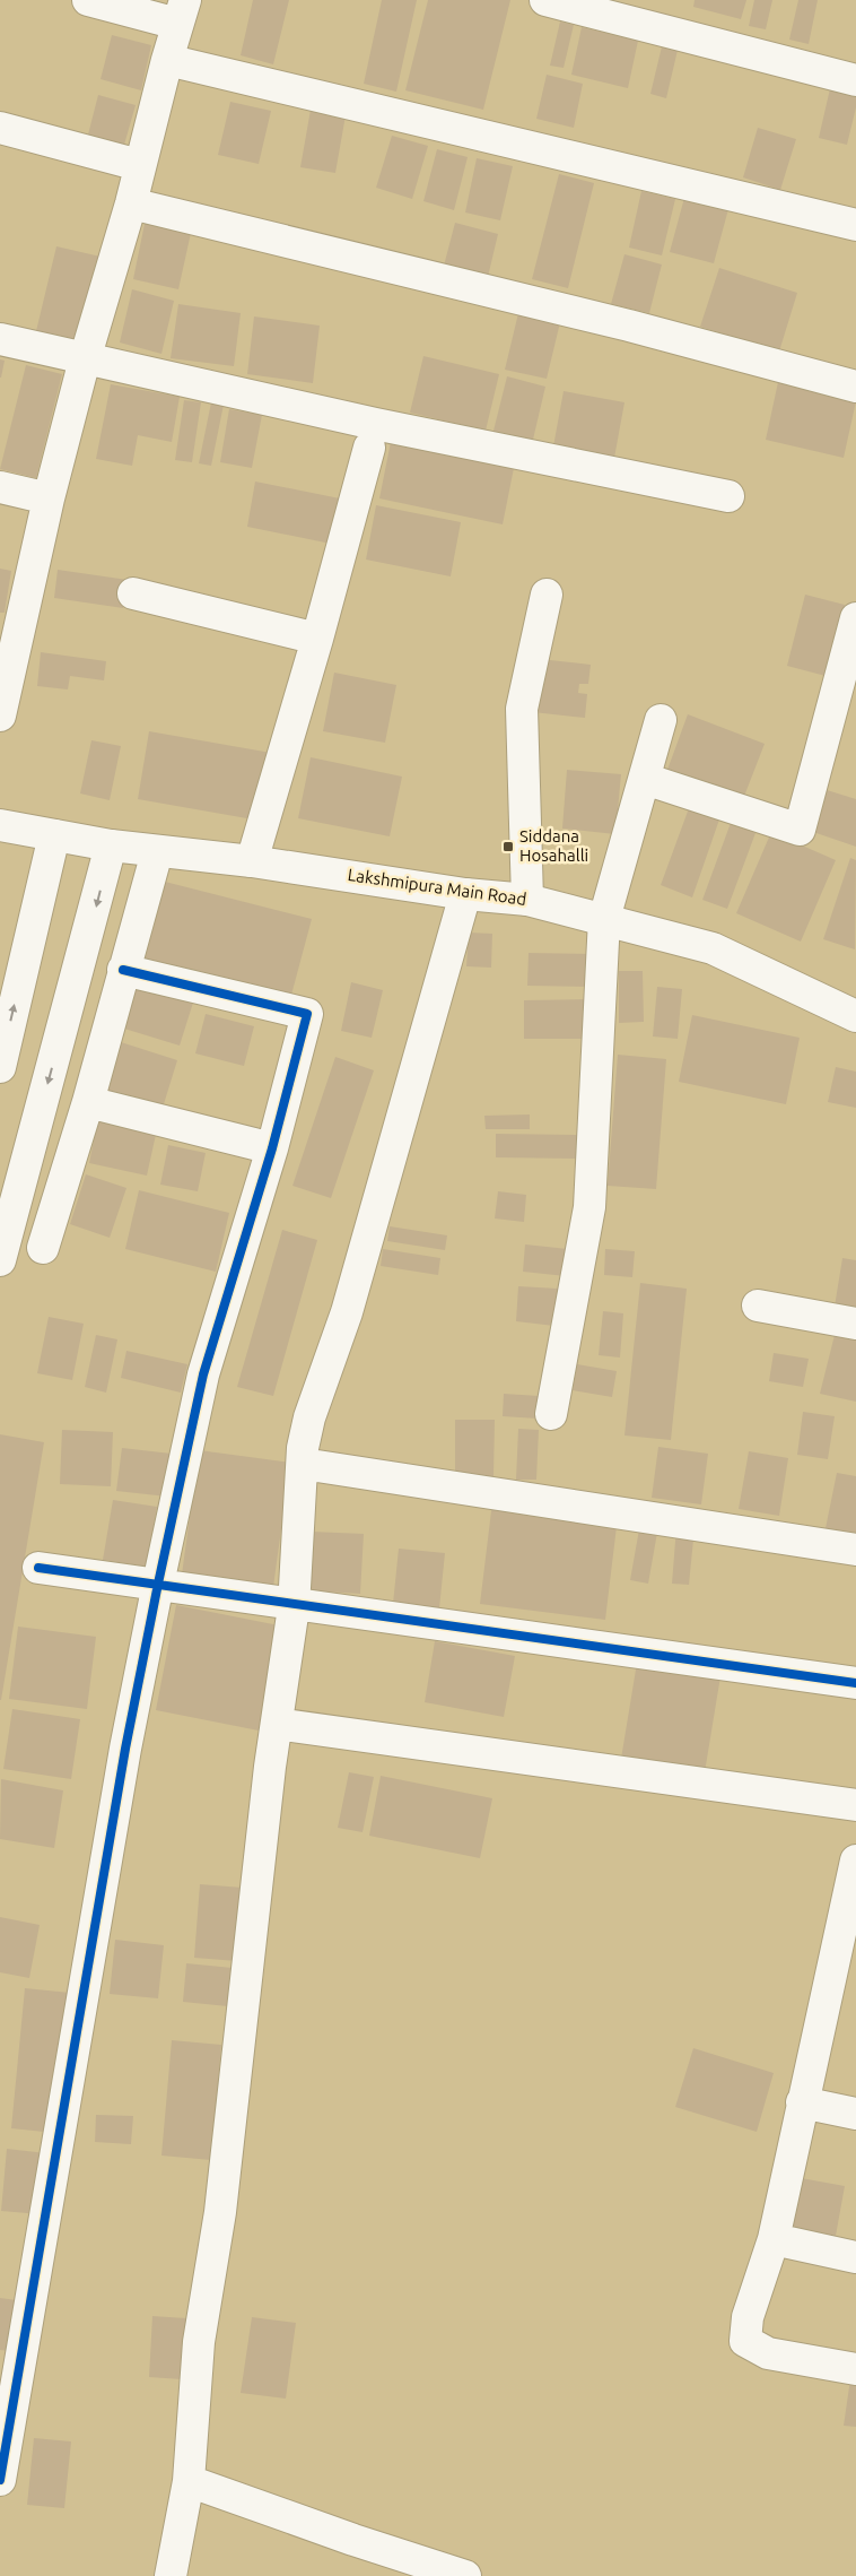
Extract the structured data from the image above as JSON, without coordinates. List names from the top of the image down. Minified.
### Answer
{"streets":{"street":["Lakshmipura Main Road"]},"places":{"transit":["Siddana Hosahalli"]}}
